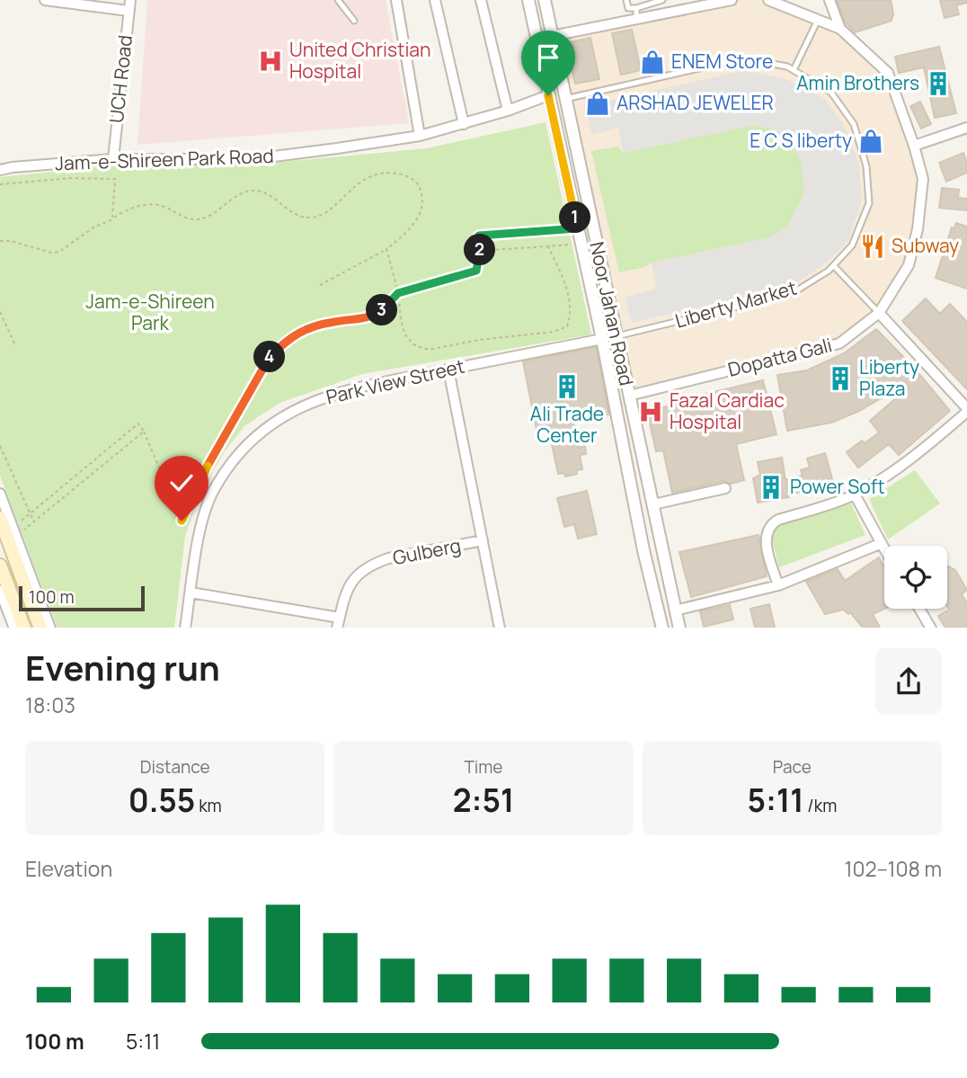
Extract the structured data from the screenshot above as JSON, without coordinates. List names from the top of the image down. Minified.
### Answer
{"streets":{"street":["UCH Road","Jam-e-Shireen Park Road","Noor Jahan Road","Dopatta Gali","Park View Street","Gulberg"],"lane":["Liberty Market"]},"crossings":[["UCH Road","Jam-e-Shireen Park Road"],["Jam-e-Shireen Park Road","Noor Jahan Road"],["Liberty Market","Noor Jahan Road"],["Noor Jahan Road","Dopatta Gali"],["Noor Jahan Road","Park View Street"]],"parks":["Jam-e-Shireen Park"],"places":{"hospital":["United Christian Hospital","Fazal Cardiac Hospital"],"shop":["ENEM Store","ARSHAD JEWELER","E C S liberty"],"building":["Amin Brothers","Liberty Plaza","Ali Trade Center","Power Soft"],"restaurant":["Subway"]},"scale_bar":"100 m","page":{"pins":["1","2","3","4"],"scale":"100 m","heading":["Evening run","18:03"],"stats":[["Distance","0.55 km"],["Time","2:51"],["Pace","5:11 /km"]],"chart":["Elevation","102–108 m"],"list":[{"name":"100 m","note":"5:11"}]}}
